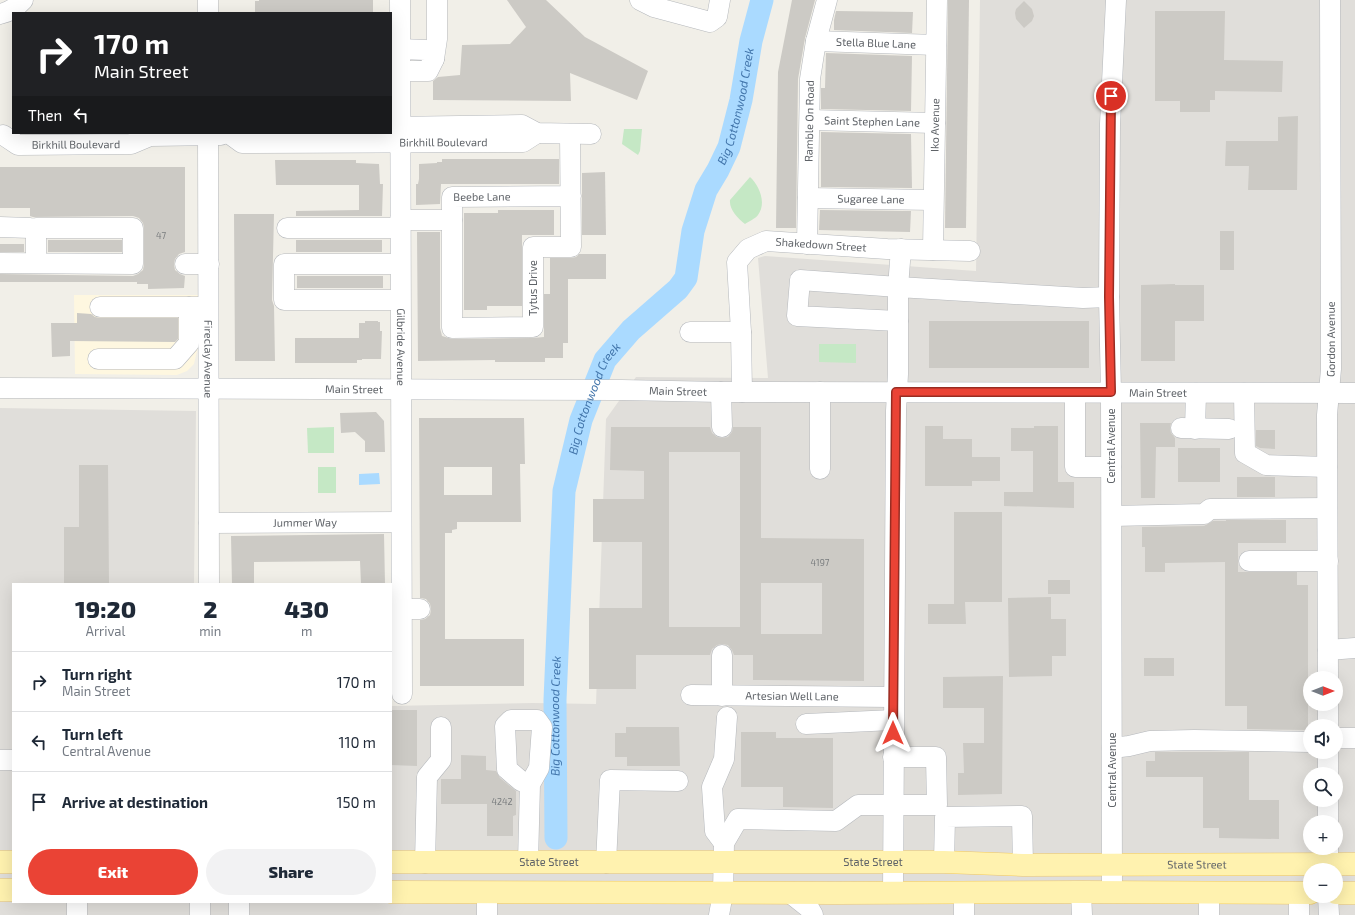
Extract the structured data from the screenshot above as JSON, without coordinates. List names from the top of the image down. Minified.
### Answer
{"streets":{"main road":["State Street"],"street":["Stella Blue Lane","Ramble On Road","Saint Stephen Lane","Iko Avenue","Birkhill Boulevard","Beebe Lane","Sugaree Lane","Shakedown Street","Tytus Drive","Gordon Avenue","Gilbride Avenue","Fireclay Avenue","Main Street","Central Avenue","Jummer Way","Artesian Well Lane"]},"crossings":[["Stella Blue Lane","Ramble On Road"],["Stella Blue Lane","Iko Avenue"],["Ramble On Road","Saint Stephen Lane"],["Ramble On Road","Sugaree Lane"],["Ramble On Road","Shakedown Street"],["Saint Stephen Lane","Iko Avenue"],["Iko Avenue","Sugaree Lane"],["Iko Avenue","Shakedown Street"],["Birkhill Boulevard","Tytus Drive"],["Birkhill Boulevard","Gilbride Avenue"],["Birkhill Boulevard","Fireclay Avenue"],["Beebe Lane","Tytus Drive"],["Shakedown Street","Main Street"],["Gordon Avenue","Main Street"],["Gilbride Avenue","Main Street"],["Gilbride Avenue","Jummer Way"],["Fireclay Avenue","Main Street"],["Fireclay Avenue","Jummer Way"],["Main Street","Central Avenue"],["Central Avenue","State Street"]],"water":["Big Cottonwood Creek"],"house_numbers":["47","4197","4242"],"north":"right","page":{"turn":["170 m","Main Street"],"then":"Then","eta":["19:20","Arrival","2","min","430","m"],"list":[{"name":"Turn right","note":"Main Street","value":"170 m"},{"name":"Turn left","note":"Central Avenue","value":"110 m"},{"name":"Arrive at destination","value":"150 m"}],"map_buttons":["+","−"],"buttons":["Exit","Share"]}}
